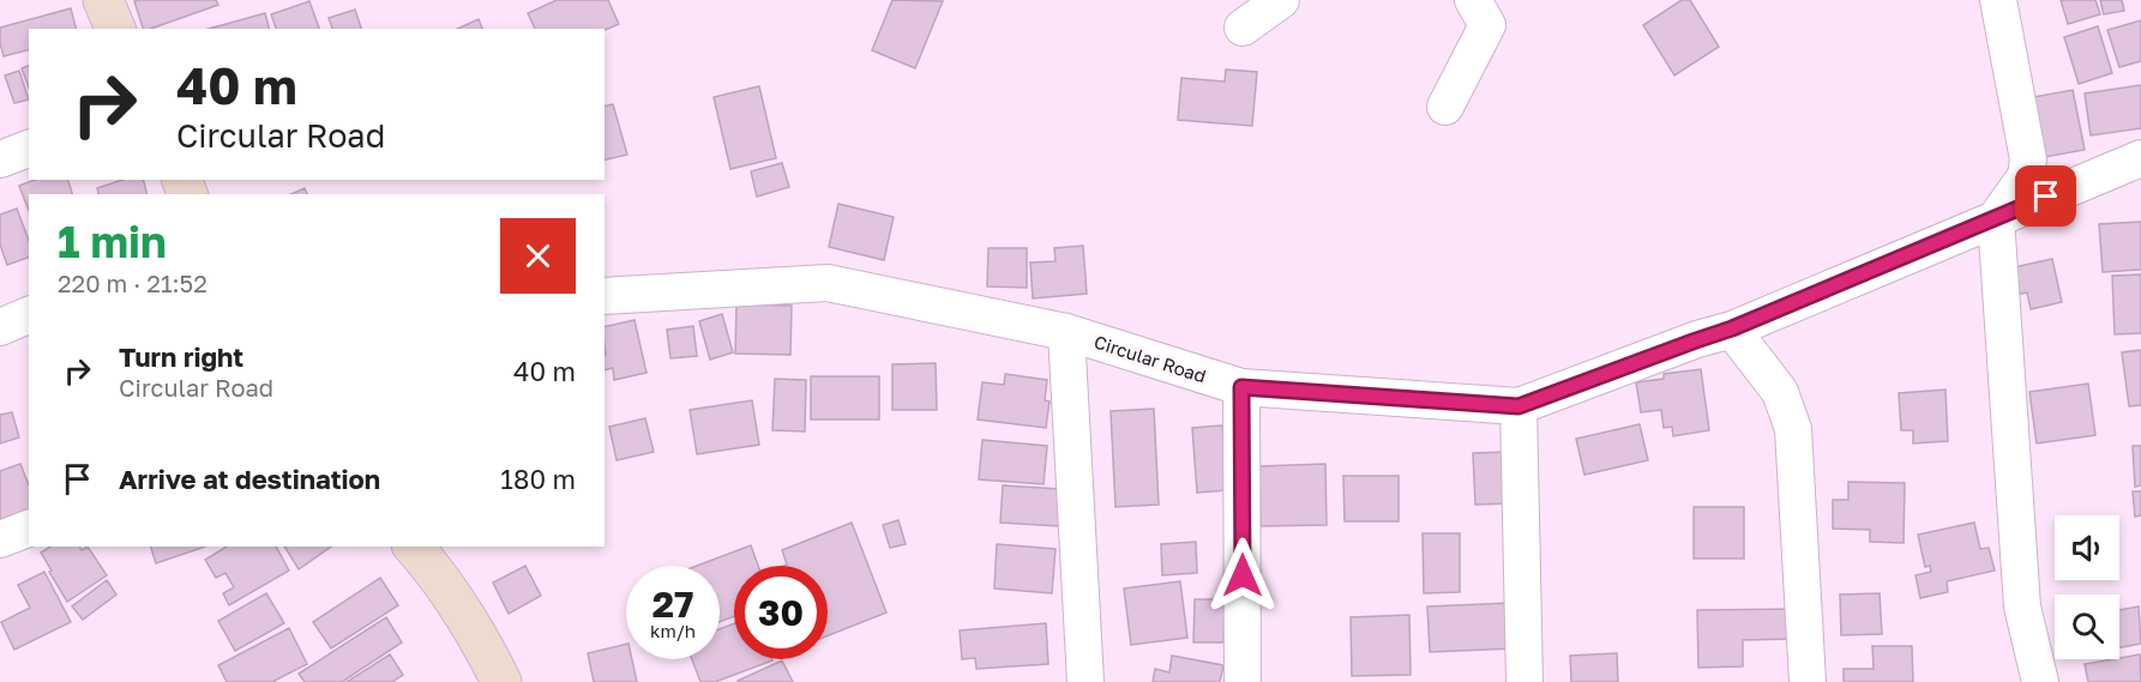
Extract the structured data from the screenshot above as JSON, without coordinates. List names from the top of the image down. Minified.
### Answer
{"streets":{"street":["Circular Road"]},"page":{"turn":["40 m","Circular Road"],"heading":["1 min","220 m · 21:52"],"list":[{"name":"Turn right","note":"Circular Road","value":"40 m"},{"name":"Arrive at destination","value":"180 m"}],"speed":"27 km/h","limit":"30"}}
